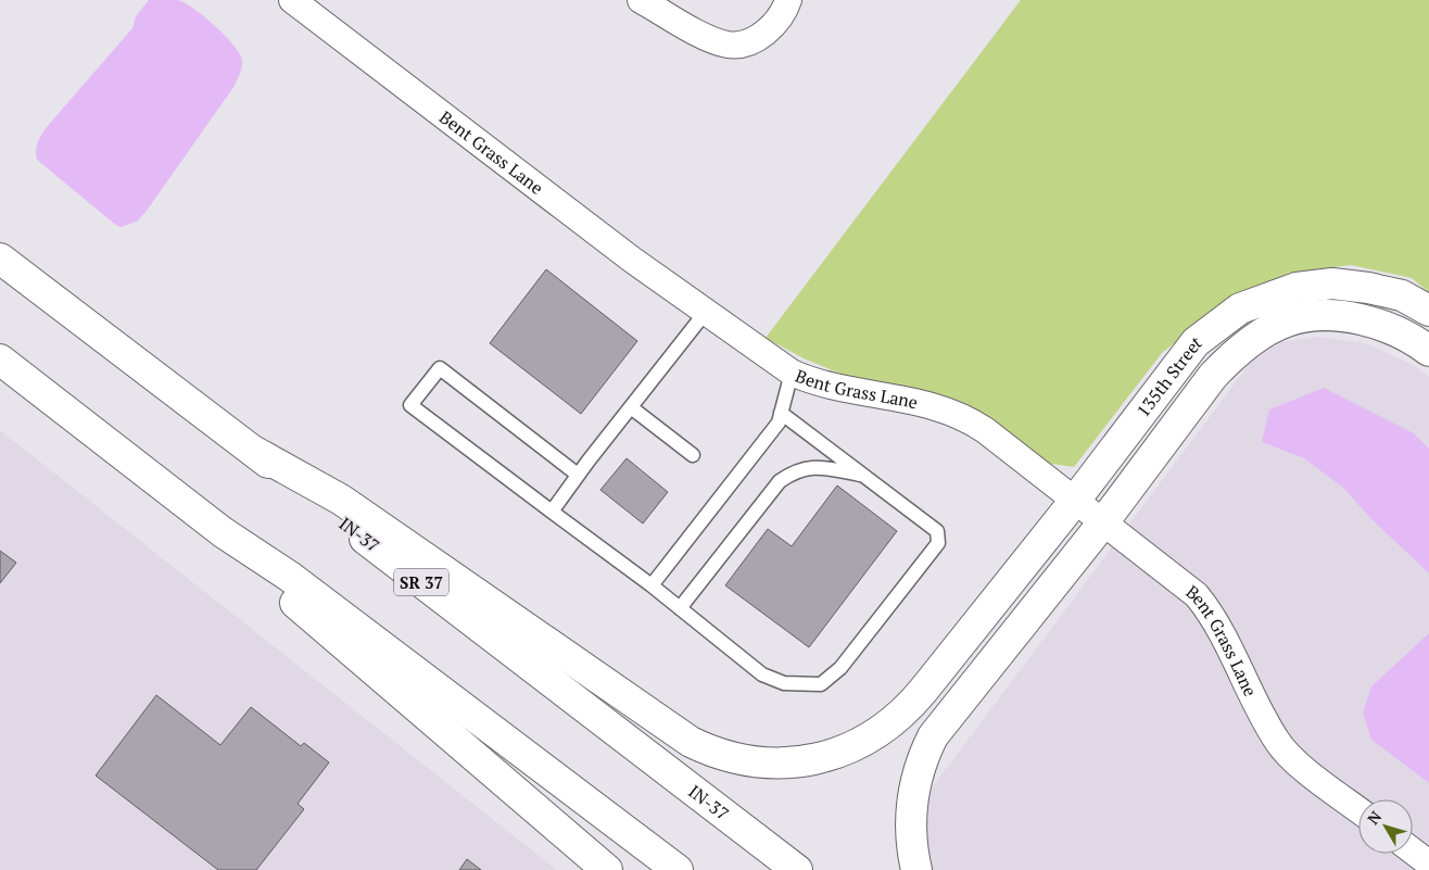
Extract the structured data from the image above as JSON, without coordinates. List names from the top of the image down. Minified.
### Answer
{"streets":{"main road":["135th Street","IN-37","SR 37"],"street":["Bent Grass Lane"]},"crossings":[["Bent Grass Lane","135th Street"],["135th Street","IN-37"]],"north":"top left"}
